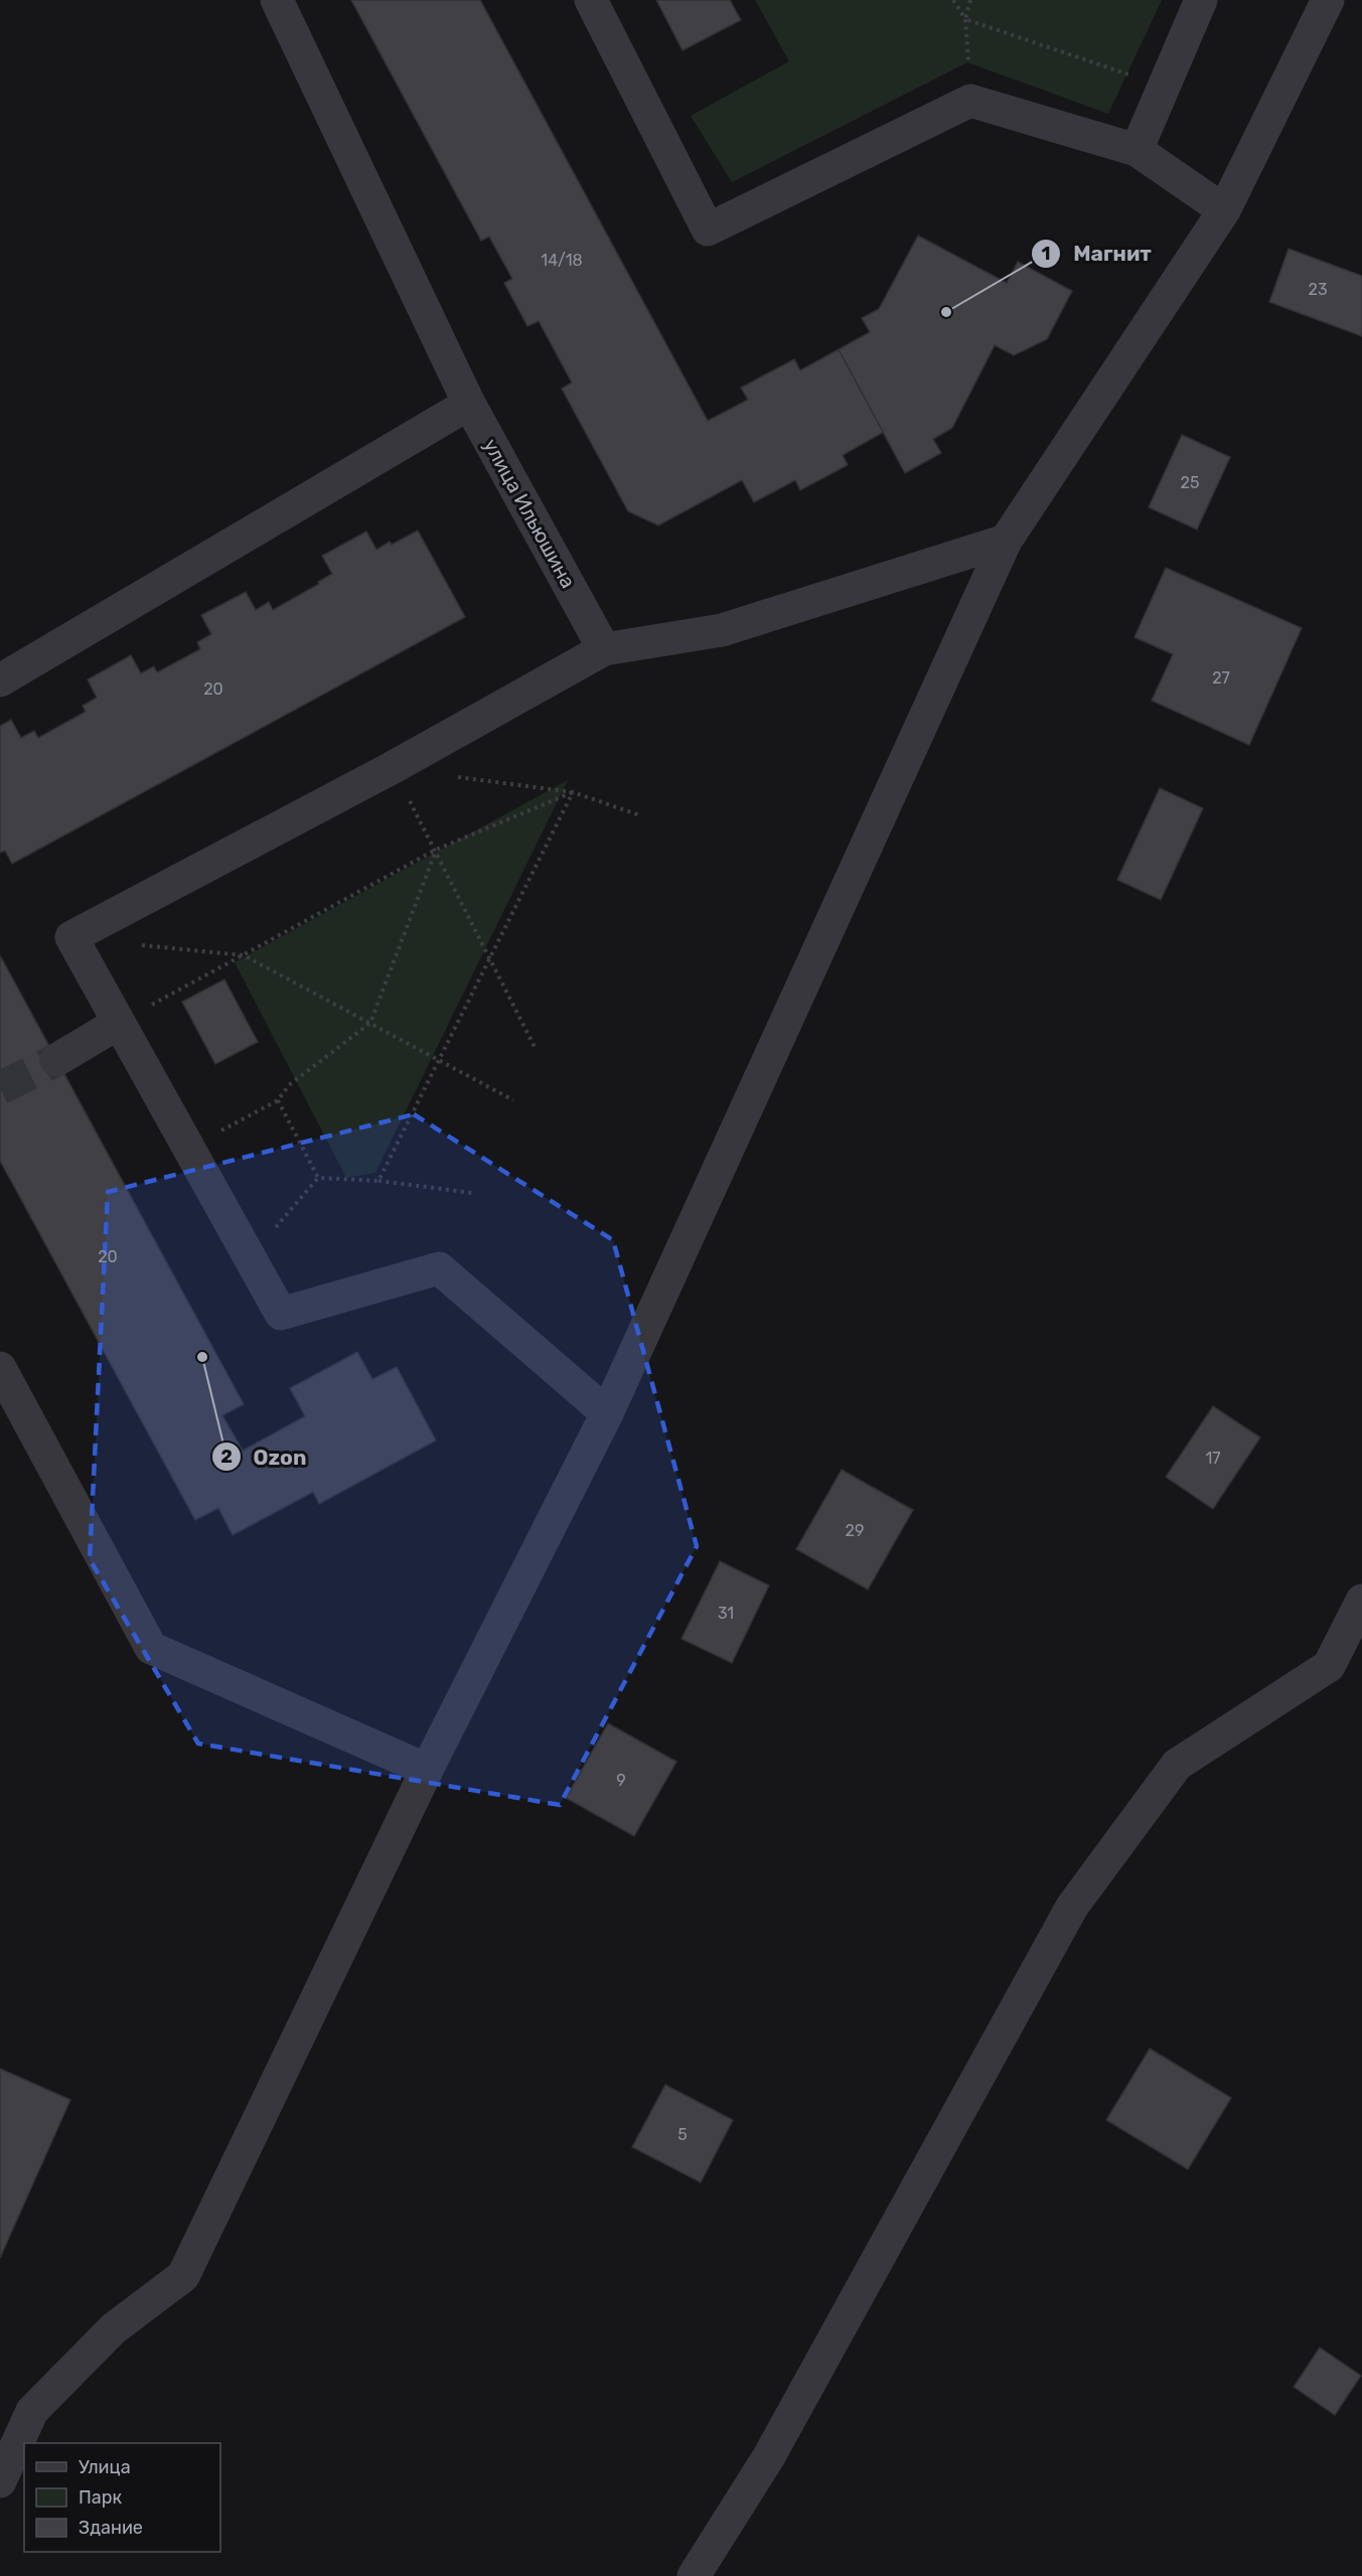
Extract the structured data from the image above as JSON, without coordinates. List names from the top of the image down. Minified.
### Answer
{"streets":{"street":["улица Ильюшина"]},"places":["Магнит","Ozon"],"house_numbers":["14/18","23","25","27","20","20","17","29","31","9","5"],"legend":["Улица","Парк","Здание"]}
